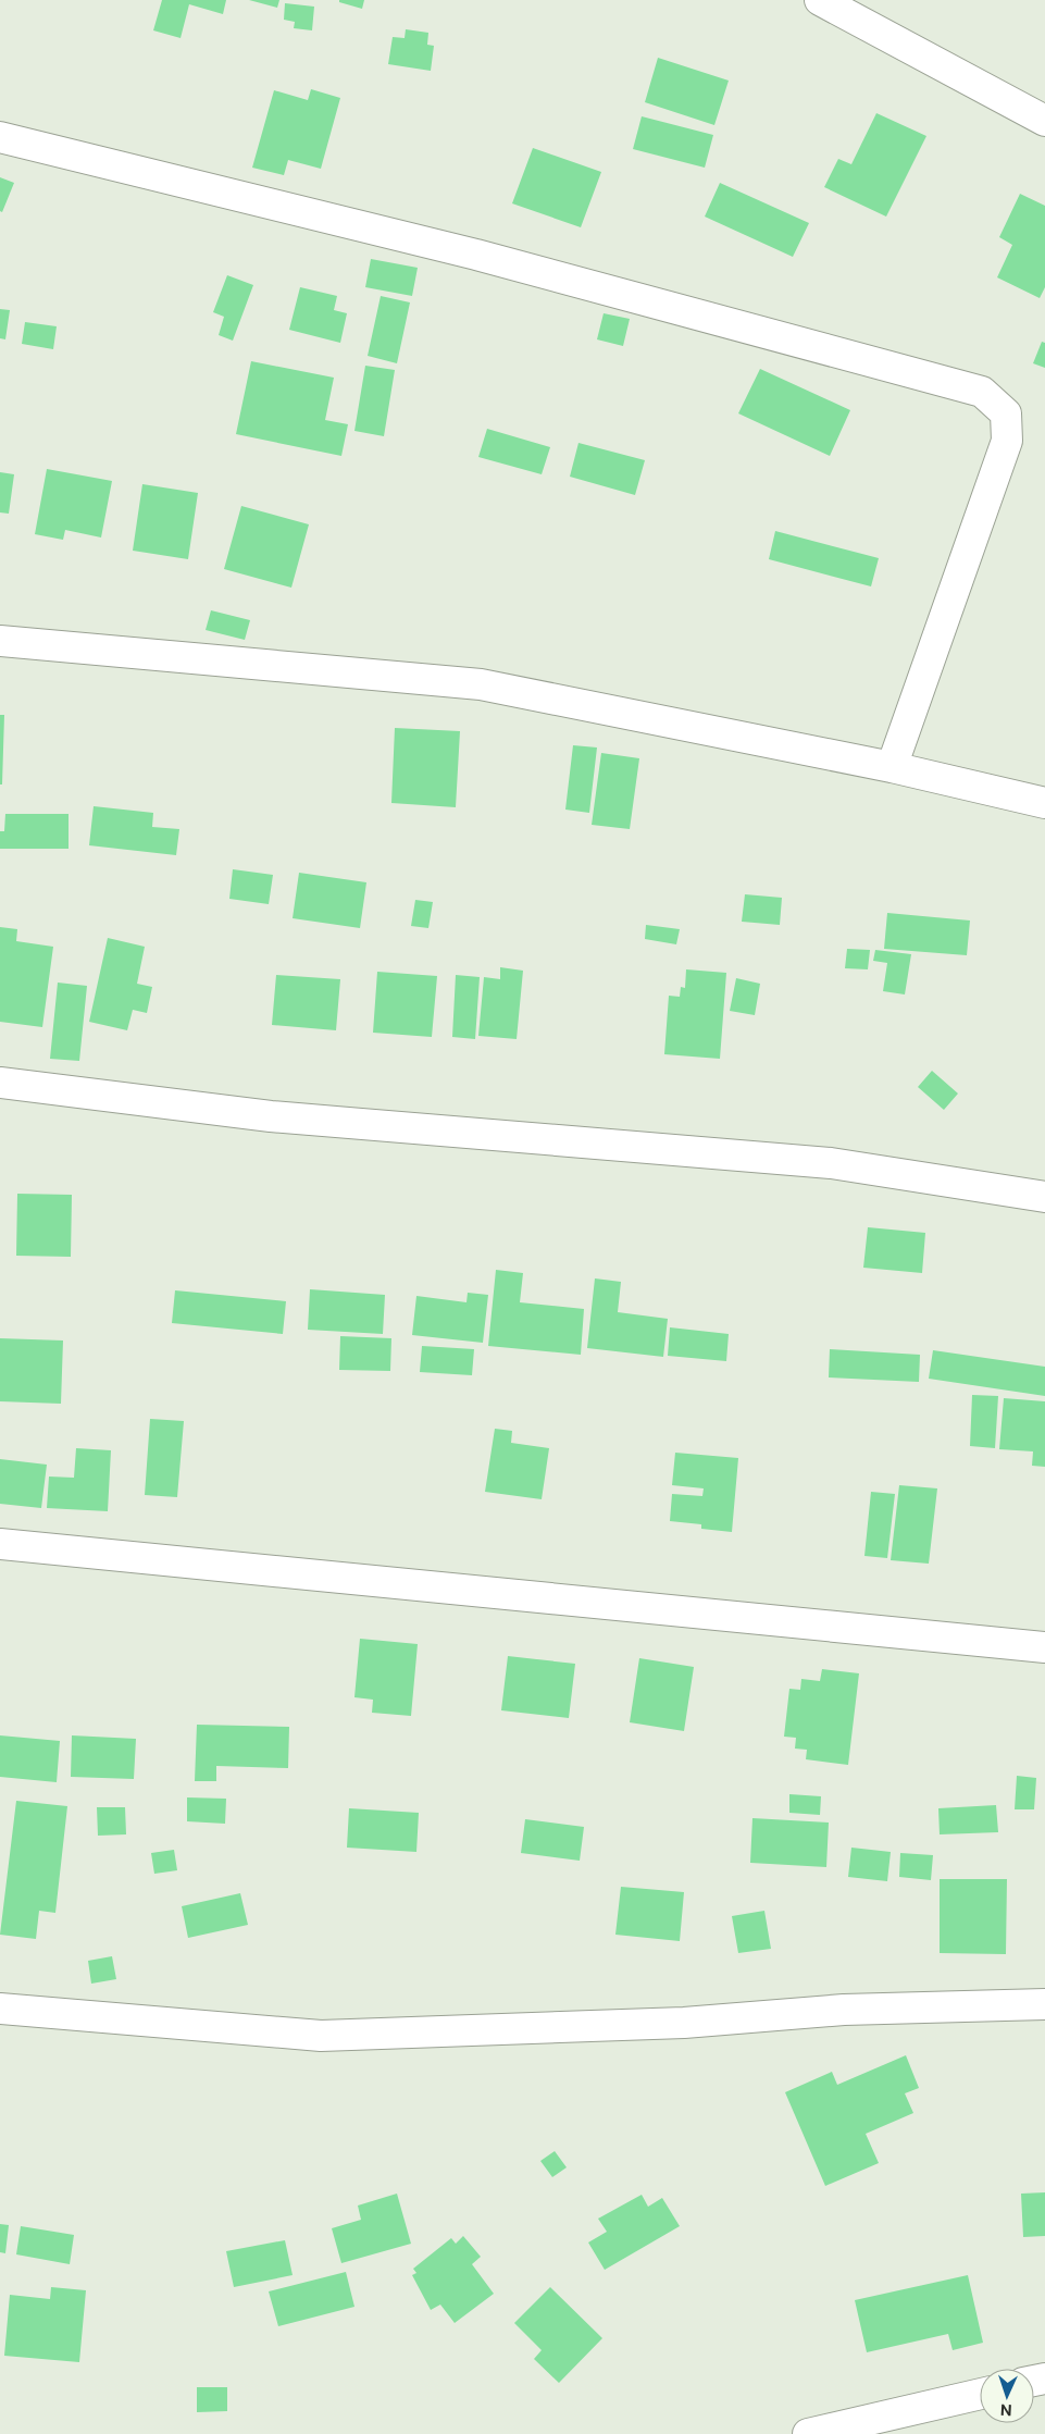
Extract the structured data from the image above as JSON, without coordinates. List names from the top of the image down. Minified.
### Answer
{"north":"bottom"}
